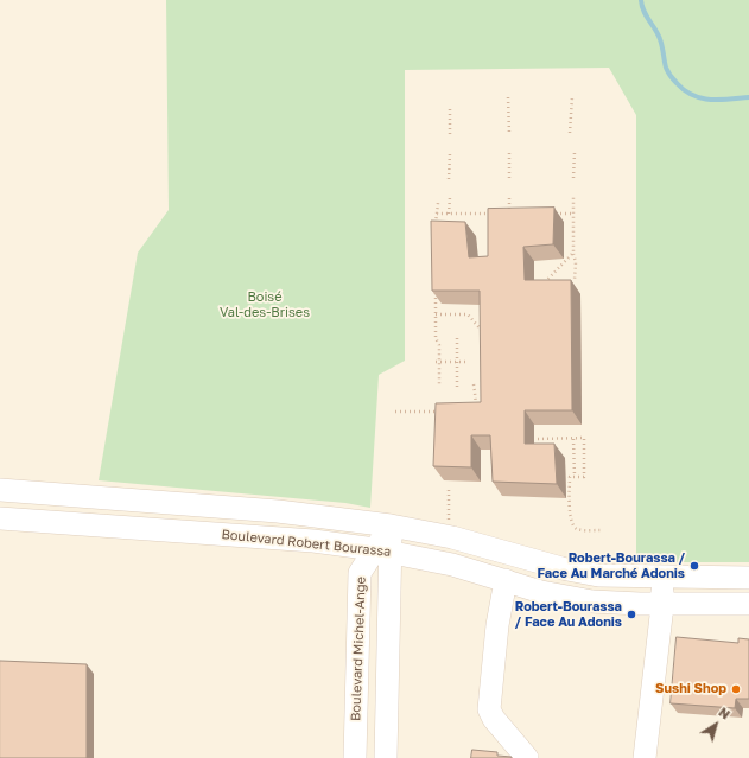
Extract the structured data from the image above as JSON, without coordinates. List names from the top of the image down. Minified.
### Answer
{"streets":{"street":["Boulevard Robert Bourassa","Boulevard Michel-Ange"]},"crossings":[["Boulevard Robert Bourassa","Boulevard Michel-Ange"]],"parks":["Boisé Val-des-Brises"],"places":["Robert-Bourassa / Face Au Marché Adonis","Robert-Bourassa / Face Au Adonis","Sushi Shop"],"north":"top right"}
